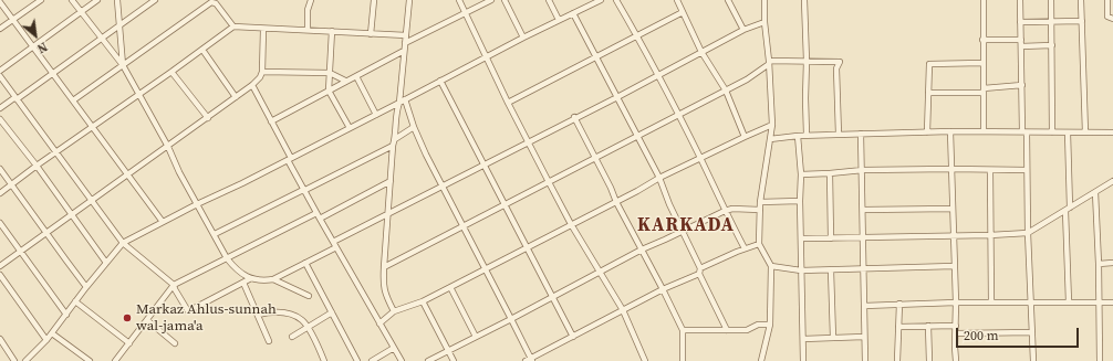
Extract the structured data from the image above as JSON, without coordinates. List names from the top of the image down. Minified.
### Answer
{"districts":["KARKADA"],"places":["Markaz Ahlus-sunnah wal-jama'a"],"scale_bar":"200 m","north":"bottom right"}
